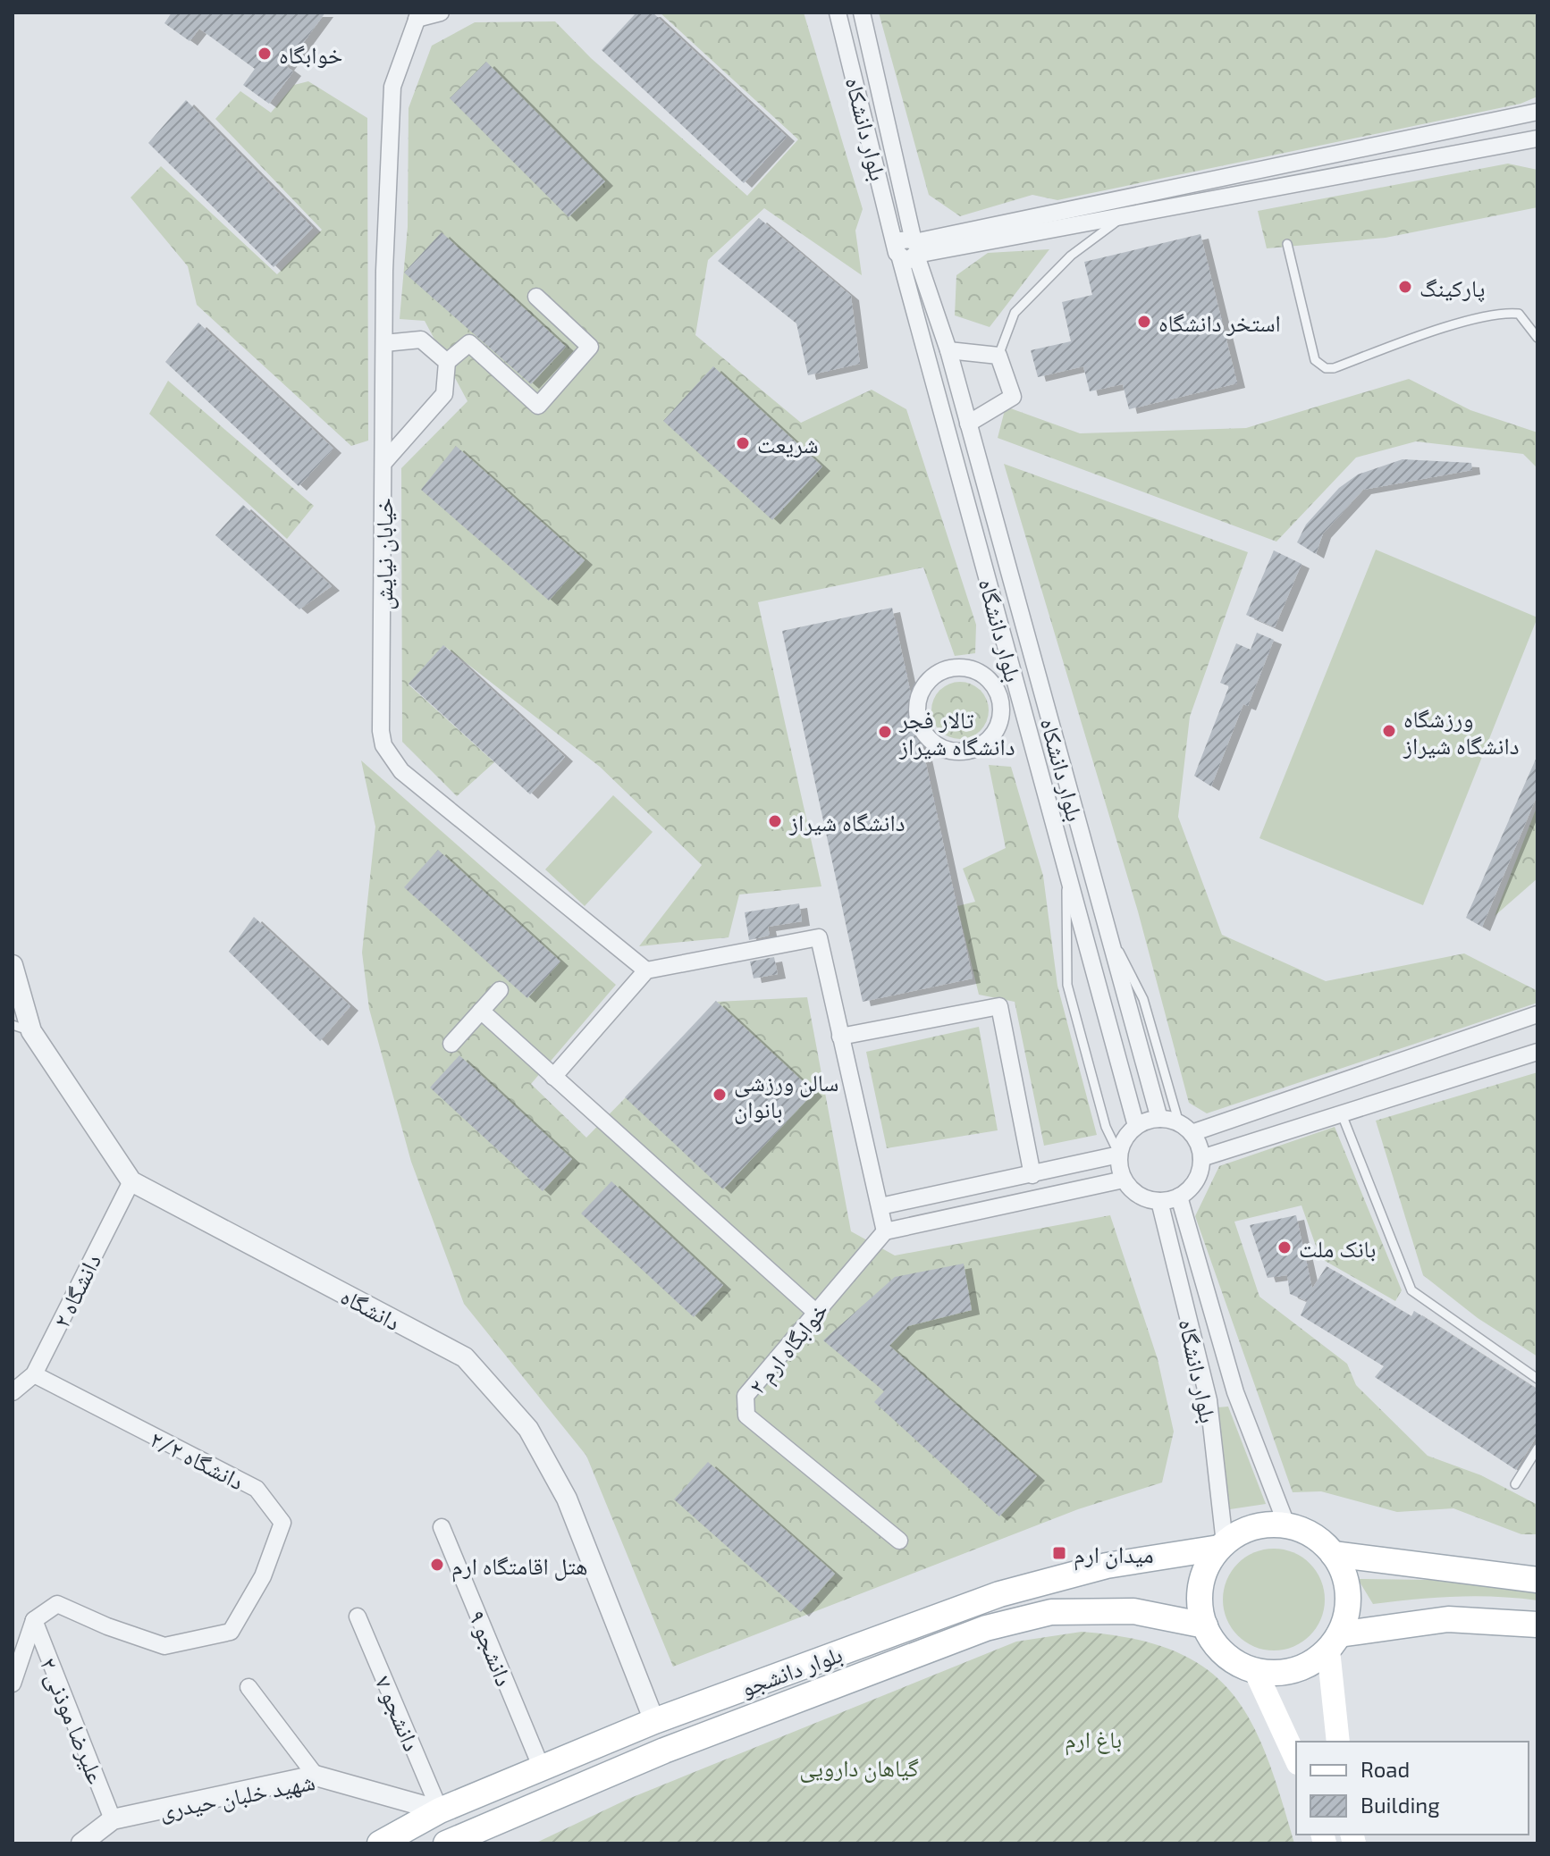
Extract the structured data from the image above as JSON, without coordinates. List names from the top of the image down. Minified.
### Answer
{"streets":{"main road":["بلوار دانشجو"],"street":["بلوار دانشکاه","خیابان نیایش","بلوار دانشگاه","۲ دانشگاه","دانشگاه","خوابگاه ارم ۲","۲/۲ دانشگاه","۹ دانشجو","۷ دانشجو","۲ علیرضا موذنی","شهید خلبان حیدری"]},"crossings":[["بلوار دانشکاه","بلوار دانشگاه"],["بلوار دانشگاه","بلوار دانشجو"],["۲ دانشگاه","دانشگاه"],["۲ دانشگاه","۲/۲ دانشگاه"],["دانشگاه","بلوار دانشجو"],["۲/۲ دانشگاه","۲ علیرضا موذنی"],["۹ دانشجو","بلوار دانشجو"],["بلوار دانشجو","۷ دانشجو"],["بلوار دانشجو","شهید خلبان حیدری"],["۷ دانشجو","شهید خلبان حیدری"],["۲ علیرضا موذنی","شهید خلبان حیدری"]],"parks":["باغ ارم","گیاهان دارویی"],"places":{"other":["خوابگاه","پارکینگ","استخر دانشگاه","شریعت","ورزشگاه دانشگاه شیراز","تالار فجر دانشگاه شیراز","دانشگاه شیراز","سالن ورزشی بانوان","بانک ملت","هتل اقامتگاه ارم"],"transit":["میدان ارم"]},"legend":["Road","Building"]}
